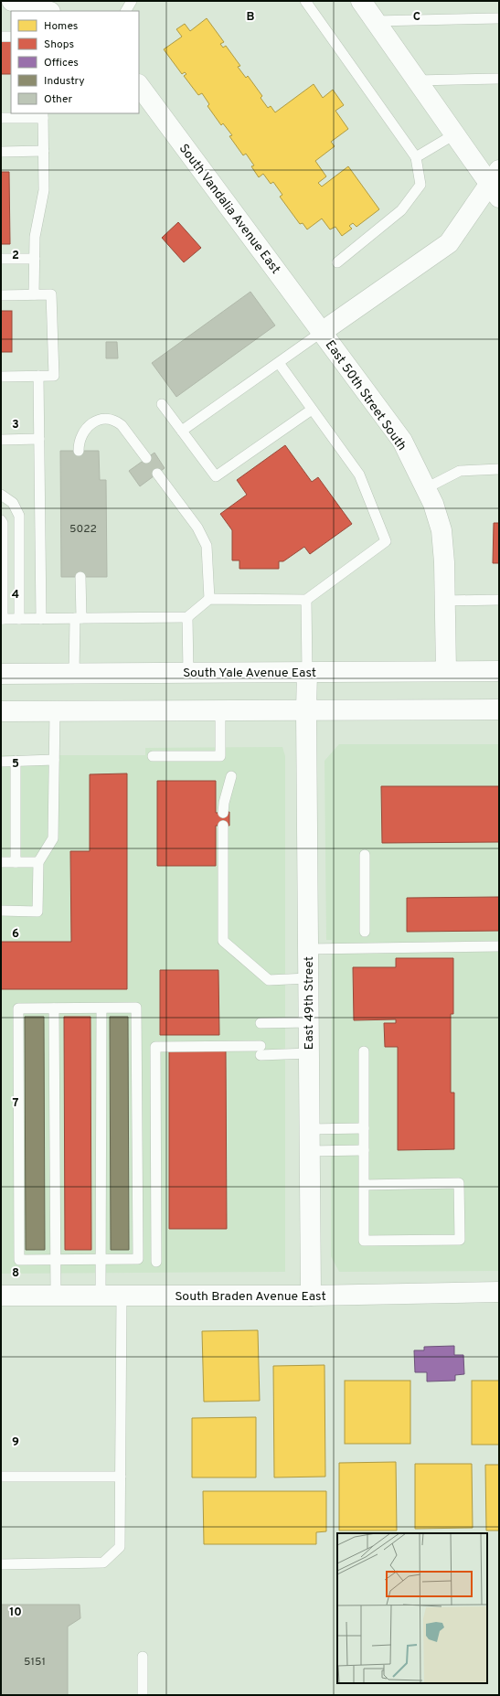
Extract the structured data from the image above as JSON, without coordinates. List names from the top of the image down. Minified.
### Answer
{"streets":{"street":["South Vandalia Avenue East","East 50th Street South","South Yale Avenue East","East 49th Street","South Braden Avenue East"]},"crossings":[["South Vandalia Avenue East","East 50th Street South"],["East 50th Street South","South Yale Avenue East"],["South Yale Avenue East","East 49th Street"],["East 49th Street","South Braden Avenue East"]],"house_numbers":["5022","5151"],"legend":["Homes","Shops","Offices","Industry","Other"],"grid":{"columns":["B","C"],"rows":["2","3","4","5","6","7","8","9","10"]}}
